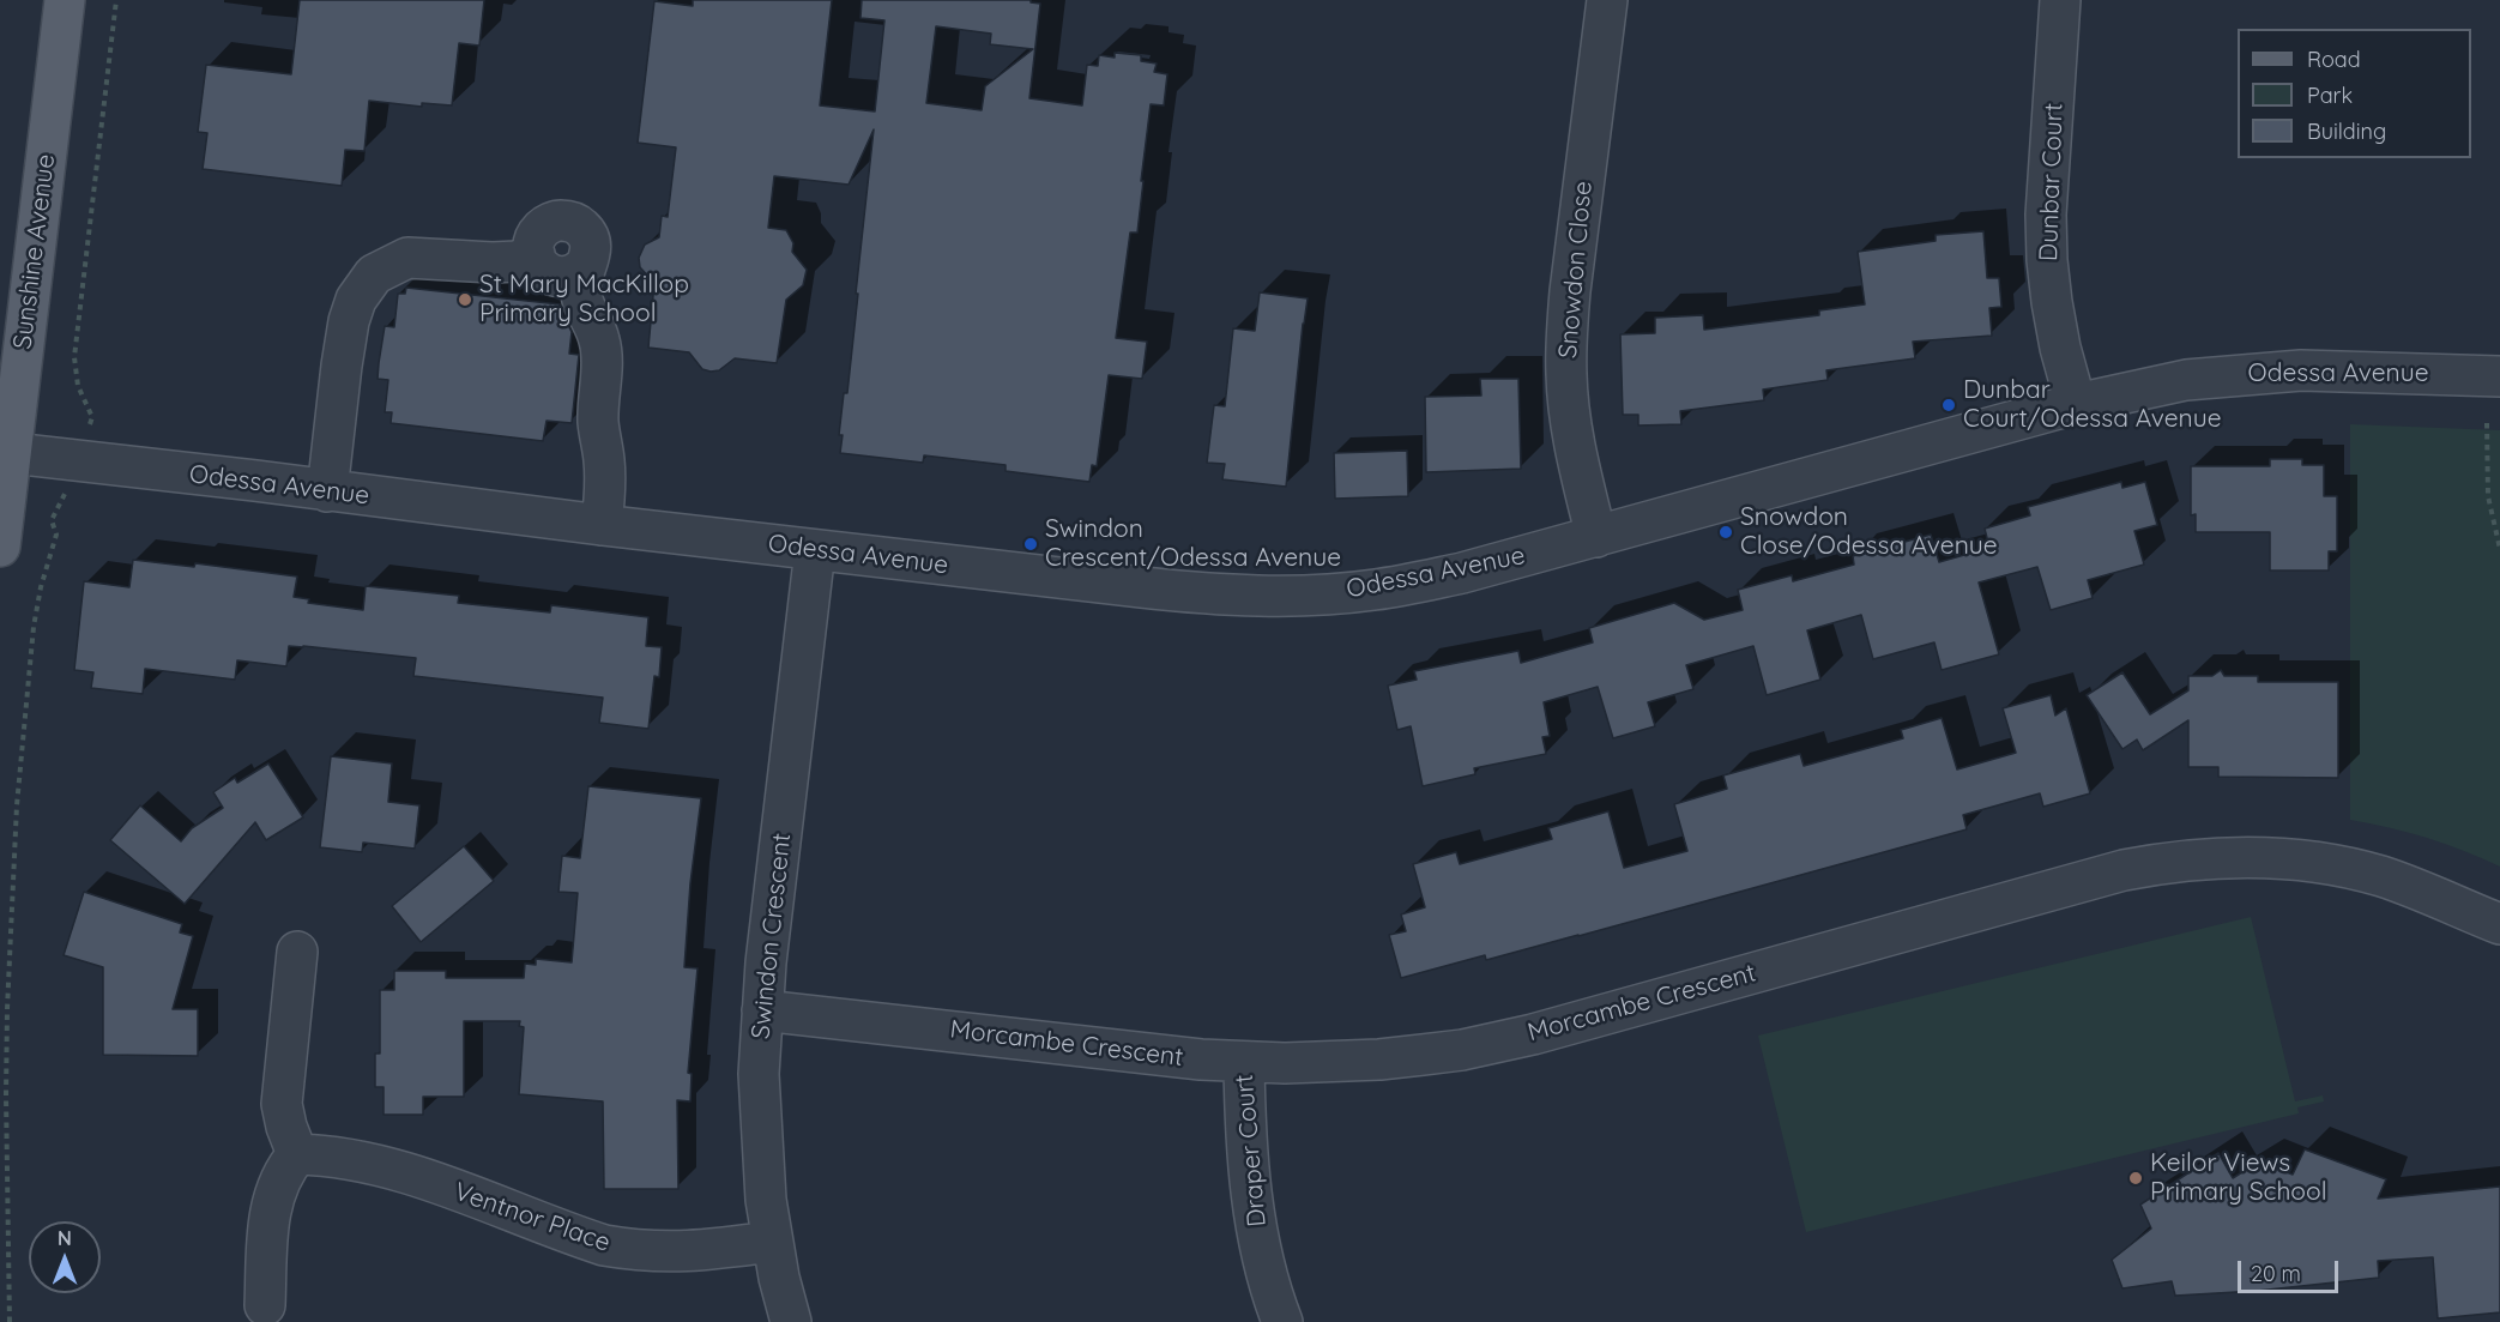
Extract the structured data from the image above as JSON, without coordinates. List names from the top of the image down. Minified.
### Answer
{"streets":{"main road":["Sunshine Avenue"],"street":["Dunbar Court","Snowdon Close","Odessa Avenue","Swindon Crescent","Morcambe Crescent","Draper Court","Ventnor Place"]},"crossings":[["Dunbar Court","Odessa Avenue"],["Sunshine Avenue","Odessa Avenue"],["Snowdon Close","Odessa Avenue"],["Odessa Avenue","Swindon Crescent"],["Swindon Crescent","Morcambe Crescent"],["Swindon Crescent","Ventnor Place"],["Morcambe Crescent","Draper Court"]],"places":["St Mary MacKillop Primary School","Dunbar Court/Odessa Avenue","Snowdon Close/Odessa Avenue","Swindon Crescent/Odessa Avenue","Keilor Views Primary School"],"legend":["Road","Park","Building"],"scale_bar":"20 m","north":"top"}
